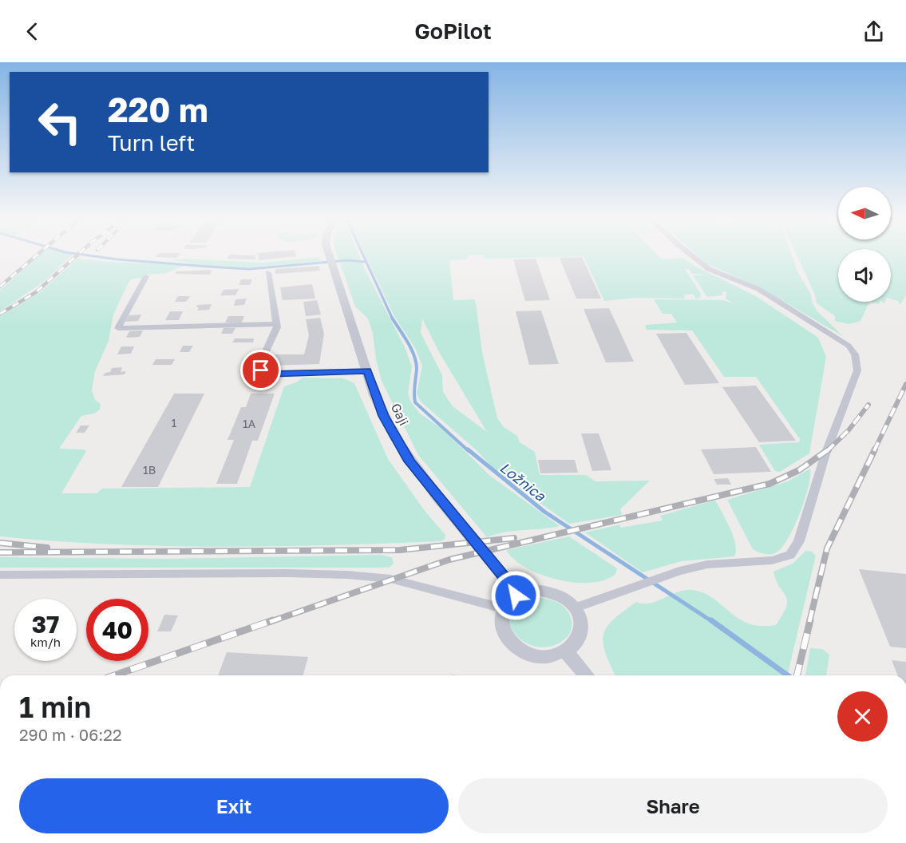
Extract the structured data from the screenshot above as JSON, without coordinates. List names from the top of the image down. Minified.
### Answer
{"streets":{"street":["Gaji"]},"water":["Ložnica"],"house_numbers":["1","1A","1B"],"north":"left","page":{"header":"GoPilot","turn":["220 m","Turn left"],"speed":"37 km/h","limit":"40","heading":["1 min","290 m · 06:22"],"buttons":["Exit","Share"]}}
